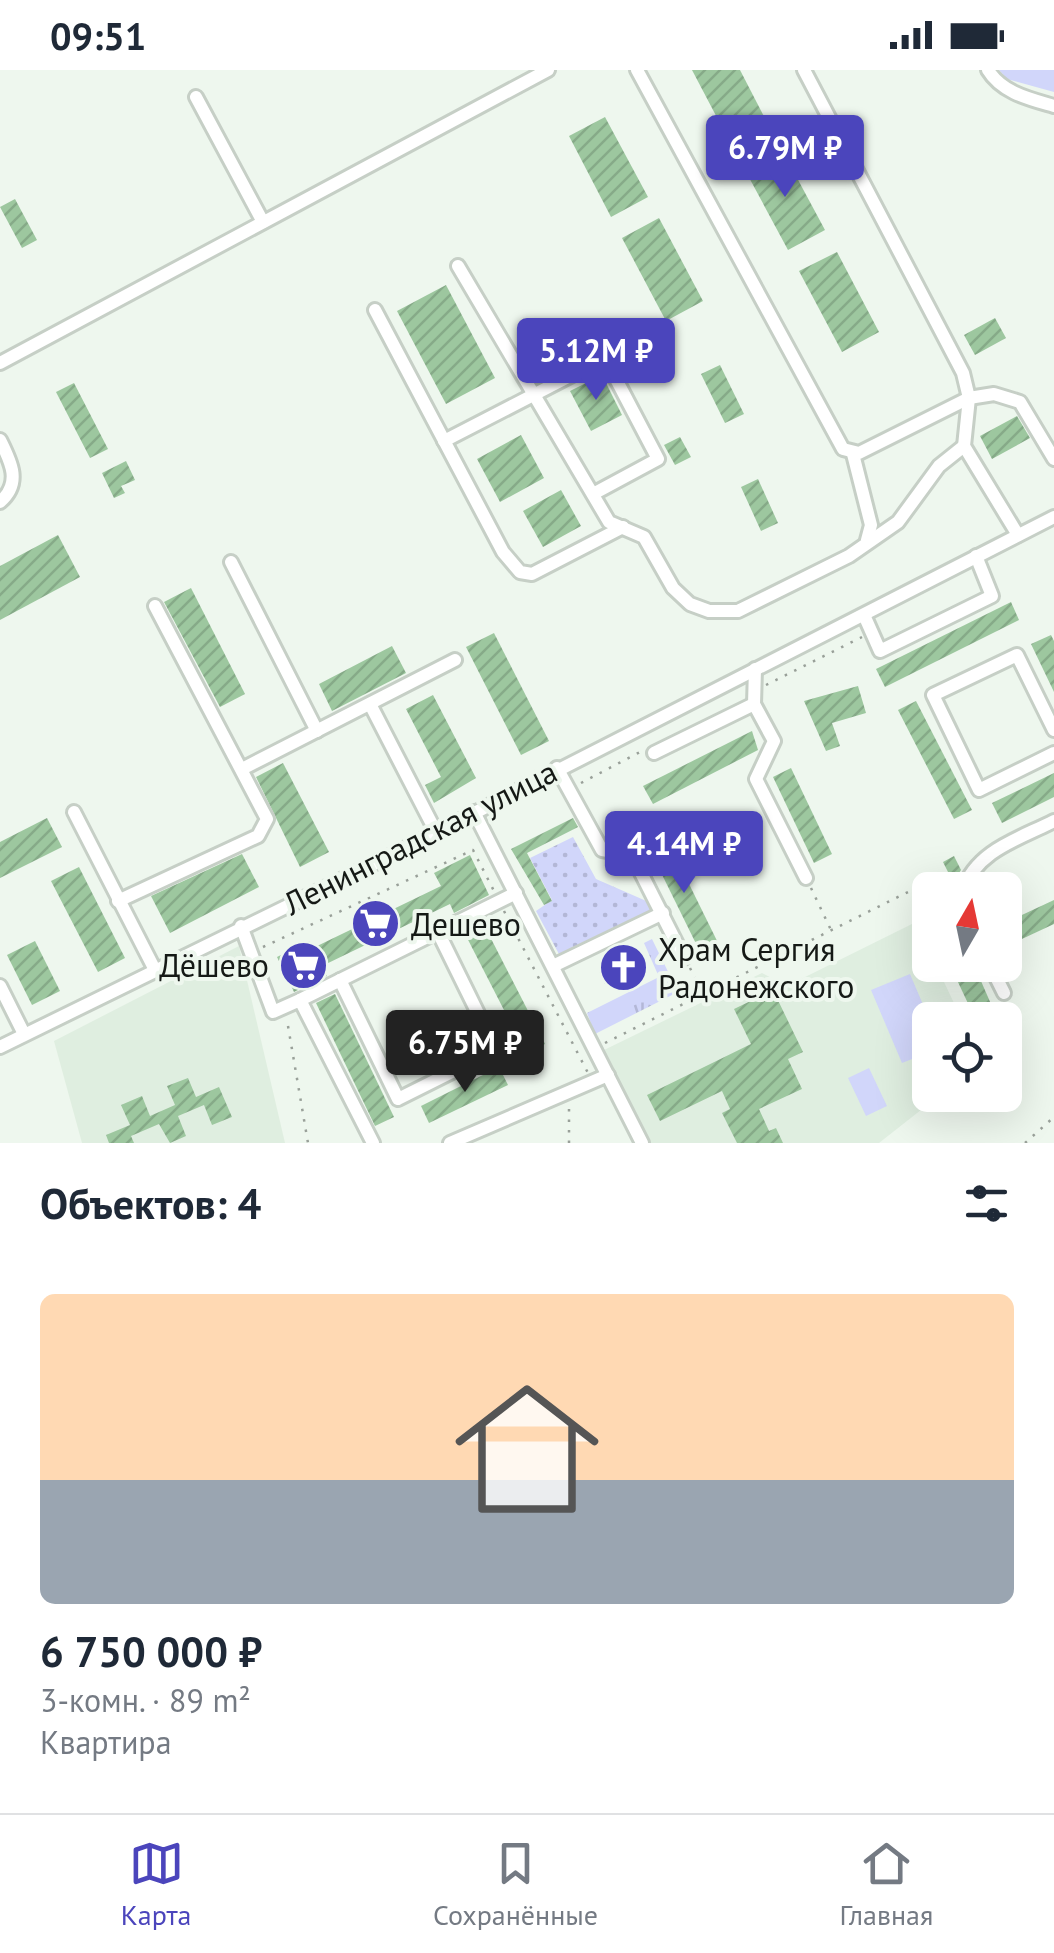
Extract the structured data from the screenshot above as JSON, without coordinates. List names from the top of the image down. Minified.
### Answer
{"streets":{"street":["Ленинградская улица"]},"places":{"supermarket":["Дешево","Дёшево"],"church":["Храм Сергия Радонежского"]},"north":"top","page":{"status":"09:51","price":["6.79M ₽","5.12M ₽","4.14M ₽","6.75M ₽"],"heading":"Объектов: 4","list":[{"name":"6 750 000 ₽","note":"3-комн. · 89 m² · Квартира"}],"tabs":["Карта","Сохранённые","Главная"]}}
